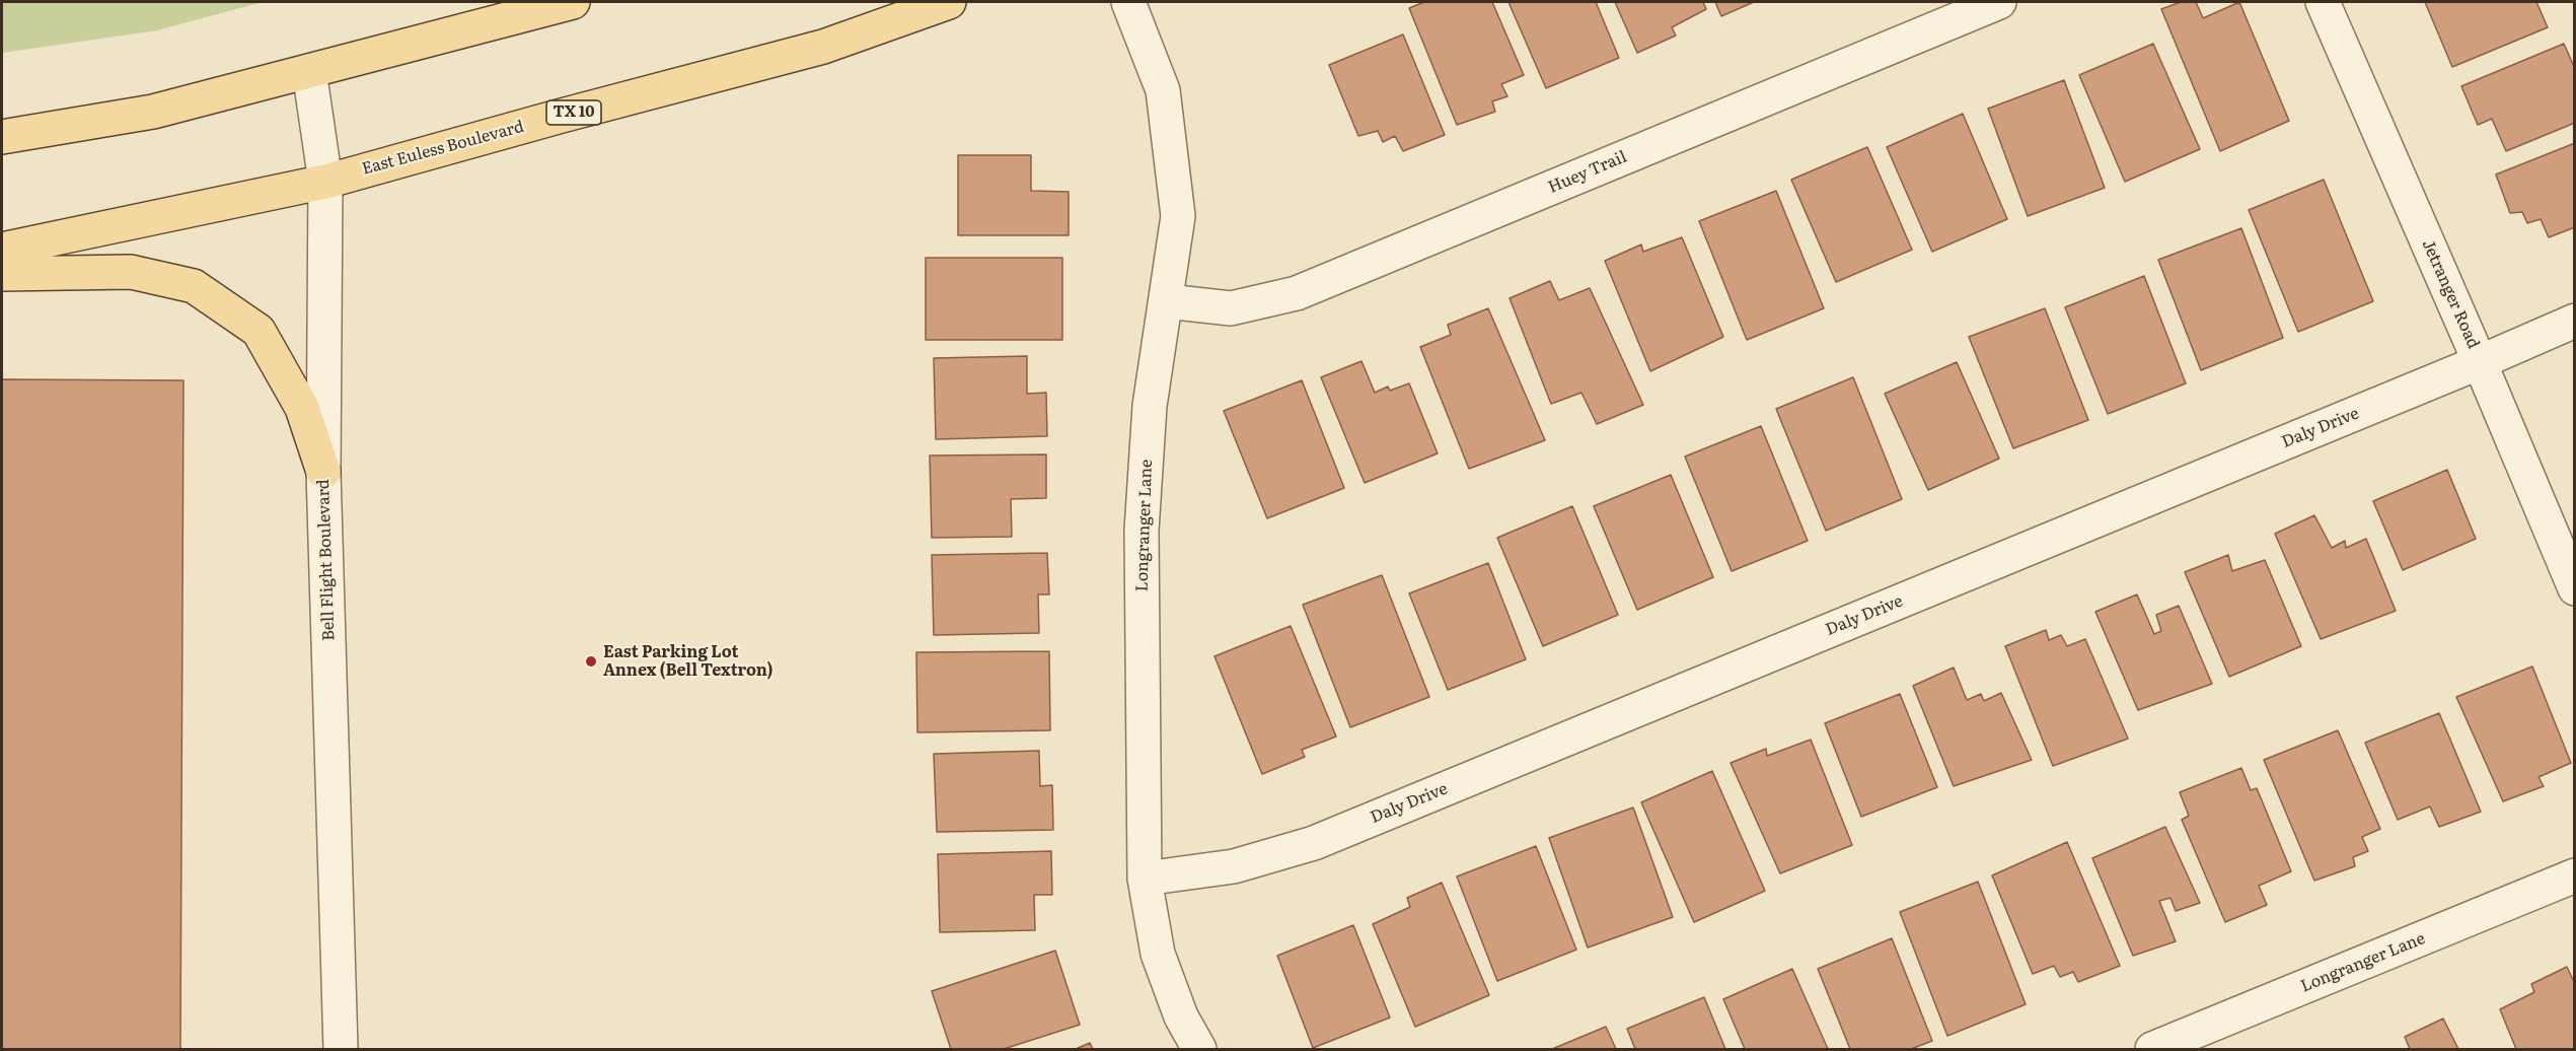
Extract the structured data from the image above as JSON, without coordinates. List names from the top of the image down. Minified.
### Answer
{"streets":{"main road":["TX 10","East Euless Boulevard"],"street":["Huey Trail","Jetranger Road","Daly Drive","Longranger Lane","Bell Flight Boulevard"]},"crossings":[["East Euless Boulevard","Bell Flight Boulevard"],["Huey Trail","Longranger Lane"],["Jetranger Road","Daly Drive"],["Daly Drive","Longranger Lane"]],"places":["East Parking Lot Annex (Bell Textron)"]}
